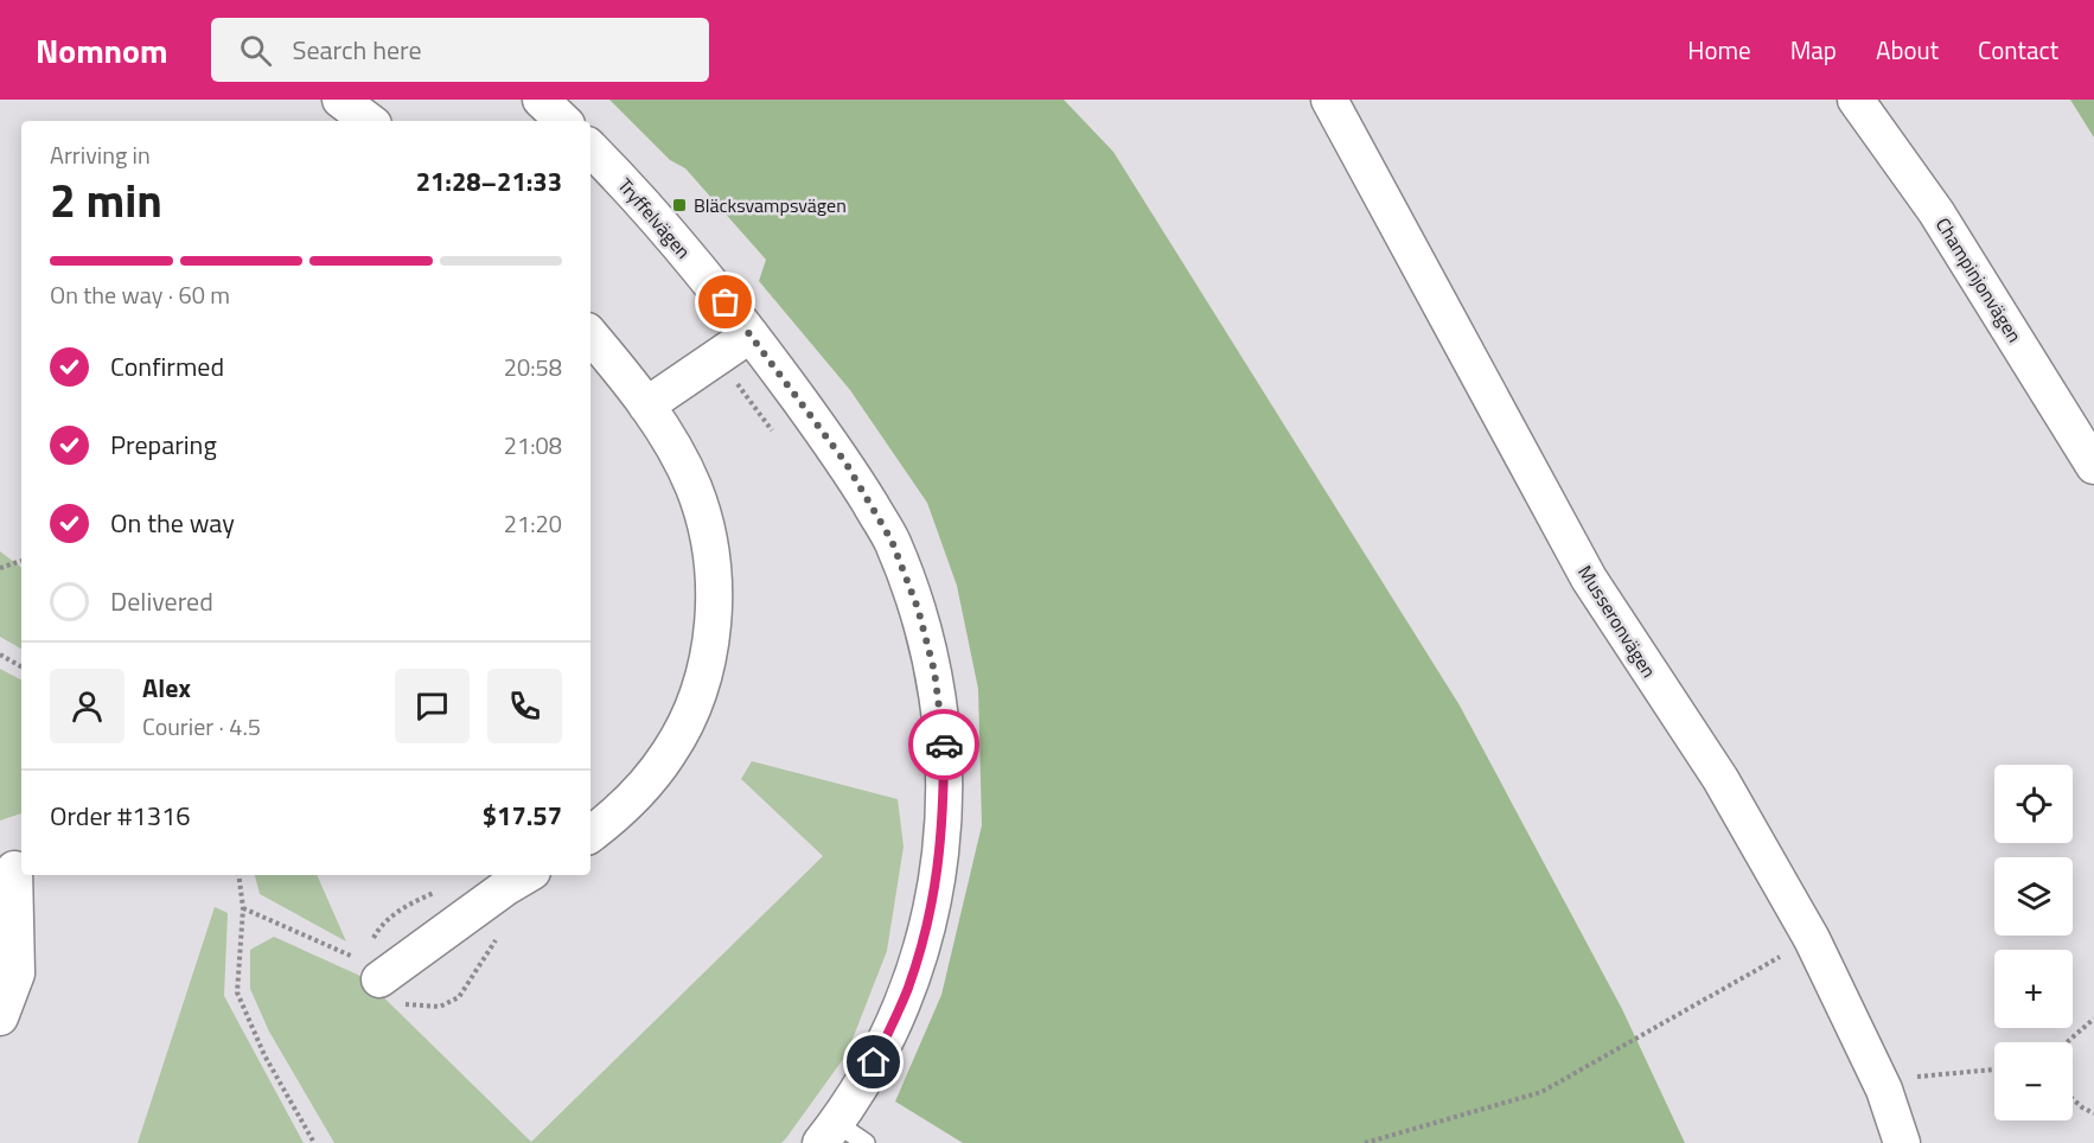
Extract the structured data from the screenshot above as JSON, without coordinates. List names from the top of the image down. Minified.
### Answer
{"streets":{"street":["Tryffelvägen","Champinjonvägen","Musseronvägen"]},"places":{"transit":["Bläcksvampsvägen"]},"page":{"header":"Nomnom","search":"Search here","nav":["Home","Map","About","Contact"],"heading":["2 min","Arriving in","21:28–21:33"],"panel":["Alex","Courier · 4.5","Order #1316","$17.57"],"bar":"On the way · 60 m","list":[["Confirmed","20:58"],["Preparing","21:08"],["On the way","21:20"],"Delivered"],"map_buttons":["+","−"]}}
